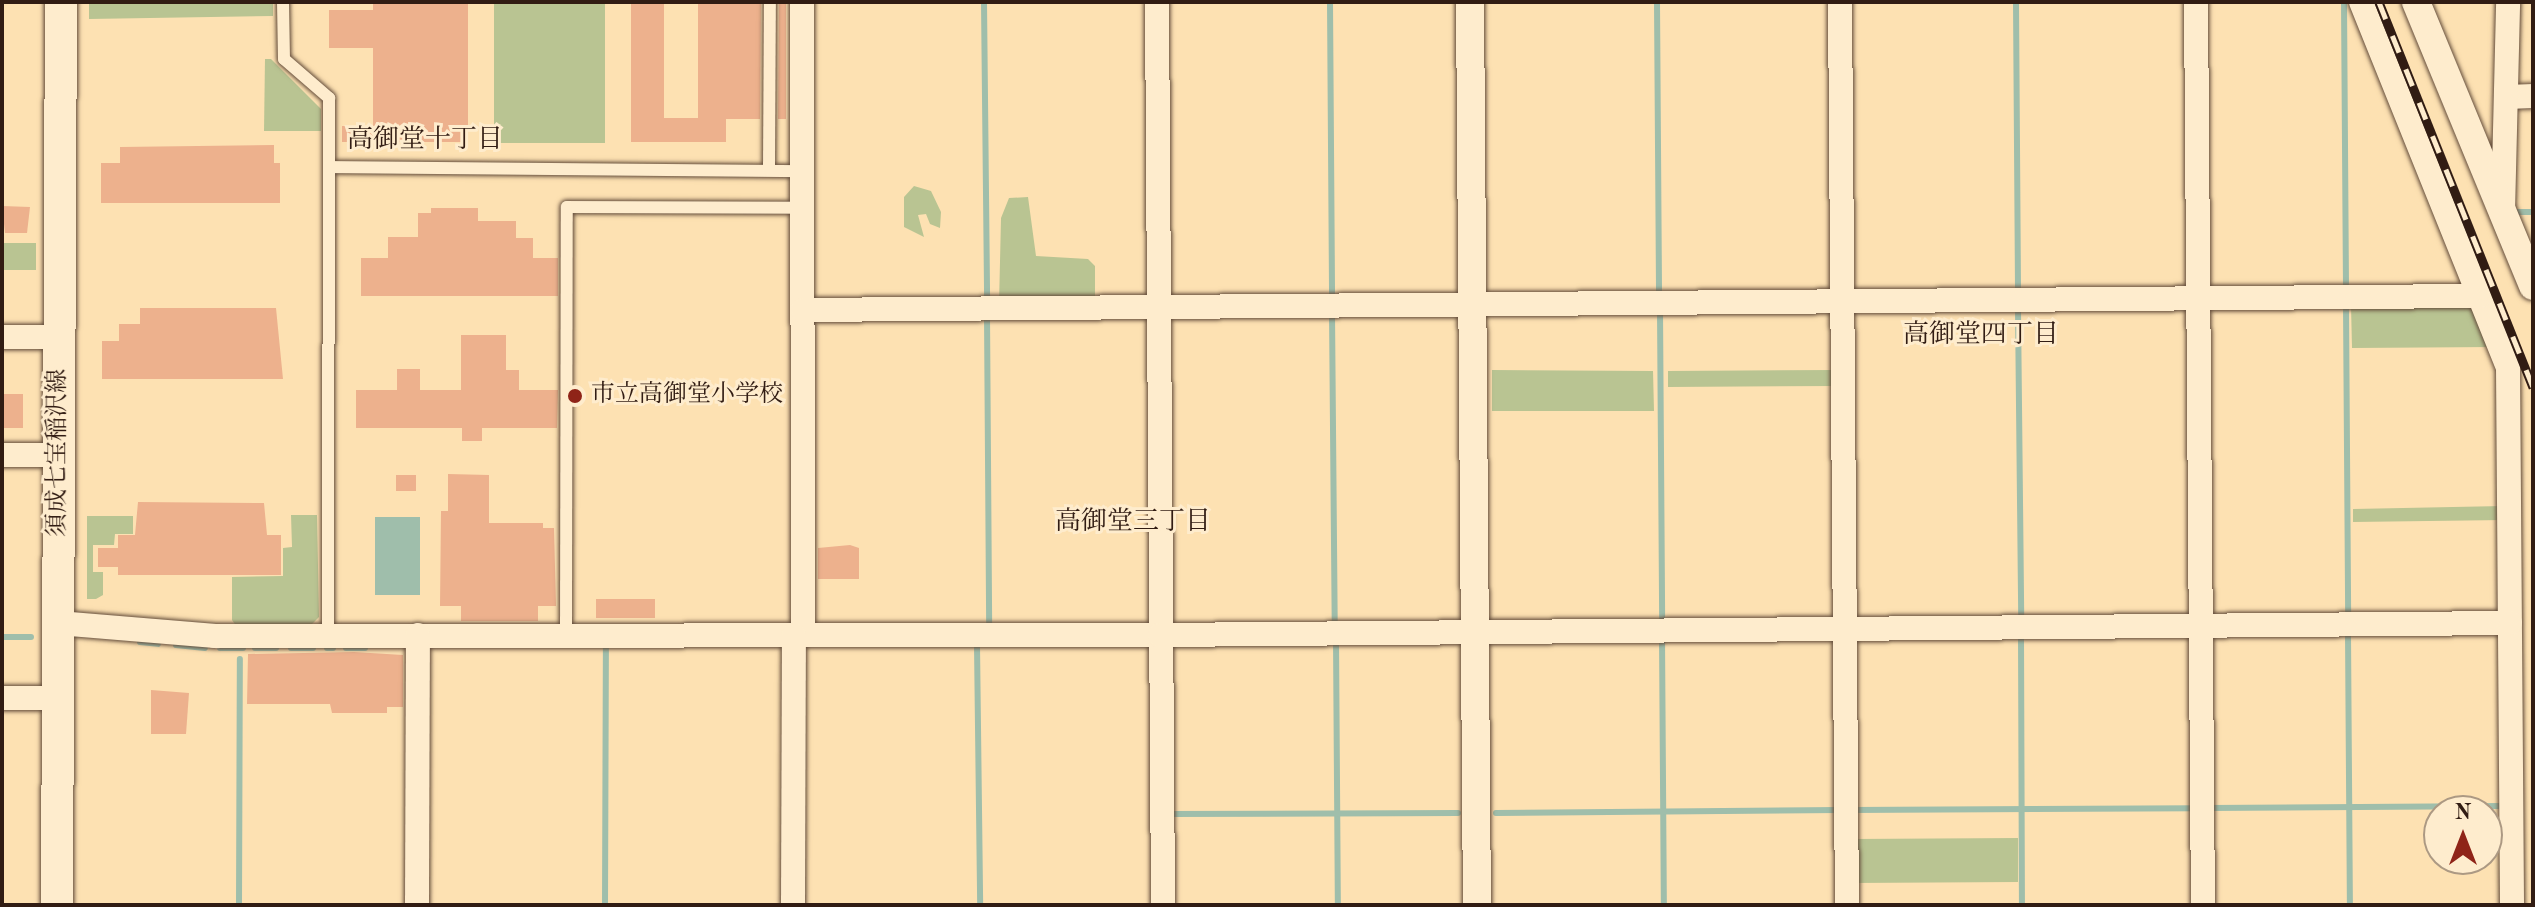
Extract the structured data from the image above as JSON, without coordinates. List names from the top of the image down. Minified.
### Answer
{"streets":{"main road":["須成七宝稲沢線"]},"districts":["高御堂十丁目","高御堂四丁目","高御堂三丁目"],"places":["市立高御堂小学校"],"north":"top"}
